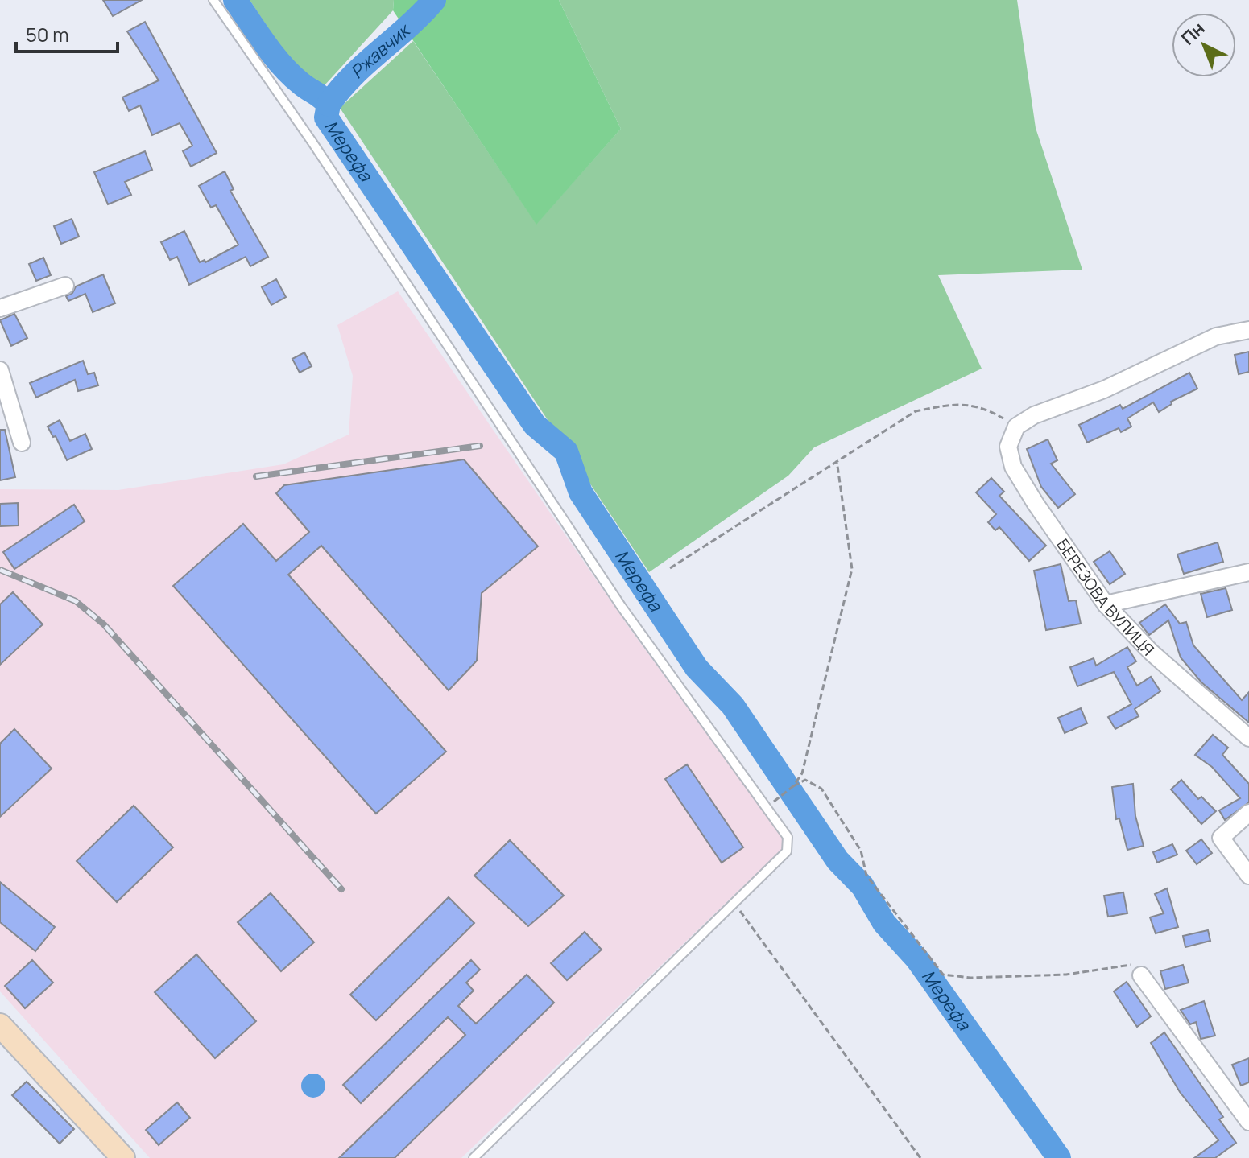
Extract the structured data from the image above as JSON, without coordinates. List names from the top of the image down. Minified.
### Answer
{"streets":{"street":["БЕРЕЗОВА ВУЛИЦЯ"]},"water":["Ржавчик","Мерефа"],"scale_bar":"50 m","north":"top left"}
